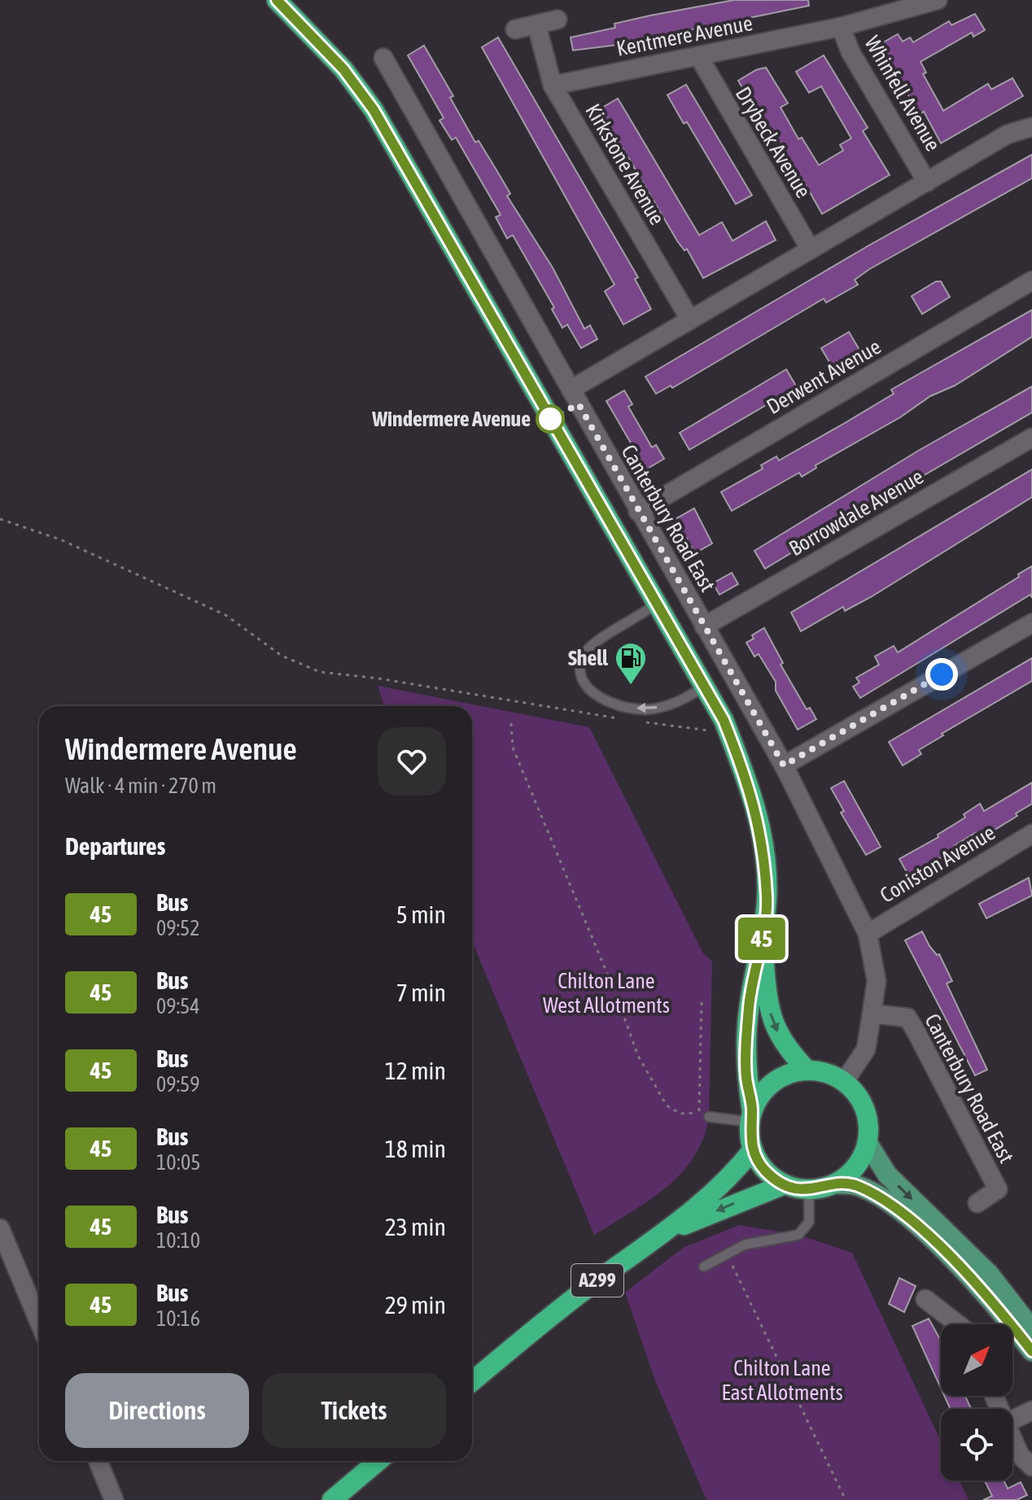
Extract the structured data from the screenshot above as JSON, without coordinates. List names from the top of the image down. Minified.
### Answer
{"streets":{"highway":["A299"],"street":["Kentmere Avenue","Whinfell Avenue","Drybeck Avenue","Kirkstone Avenue","Derwent Avenue","Borrowdale Avenue","Canterbury Road East","Coniston Avenue"]},"crossings":[["Kentmere Avenue","Whinfell Avenue"],["Kentmere Avenue","Drybeck Avenue"],["Kentmere Avenue","Kirkstone Avenue"],["Derwent Avenue","Canterbury Road East"],["Borrowdale Avenue","Canterbury Road East"],["Canterbury Road East","Coniston Avenue"],["Canterbury Road East","A299"]],"parks":["Chilton Lane West Allotments","Chilton Lane East Allotments"],"places":{"other":["Windermere Avenue"],"fuel station":["Shell"]},"lines":["bus line 45"],"north":"top right","page":{"on_map":"45","heading":[["Windermere Avenue","Walk · 4 min · 270 m"],"Departures"],"list":[{"mark":"45","name":"Bus","note":"09:52","value":"5 min"},{"mark":"45","name":"Bus","note":"09:54","value":"7 min"},{"mark":"45","name":"Bus","note":"09:59","value":"12 min"},{"mark":"45","name":"Bus","note":"10:05","value":"18 min"},{"mark":"45","name":"Bus","note":"10:10","value":"23 min"},{"mark":"45","name":"Bus","note":"10:16","value":"29 min"}],"buttons":["Directions","Tickets"]}}
